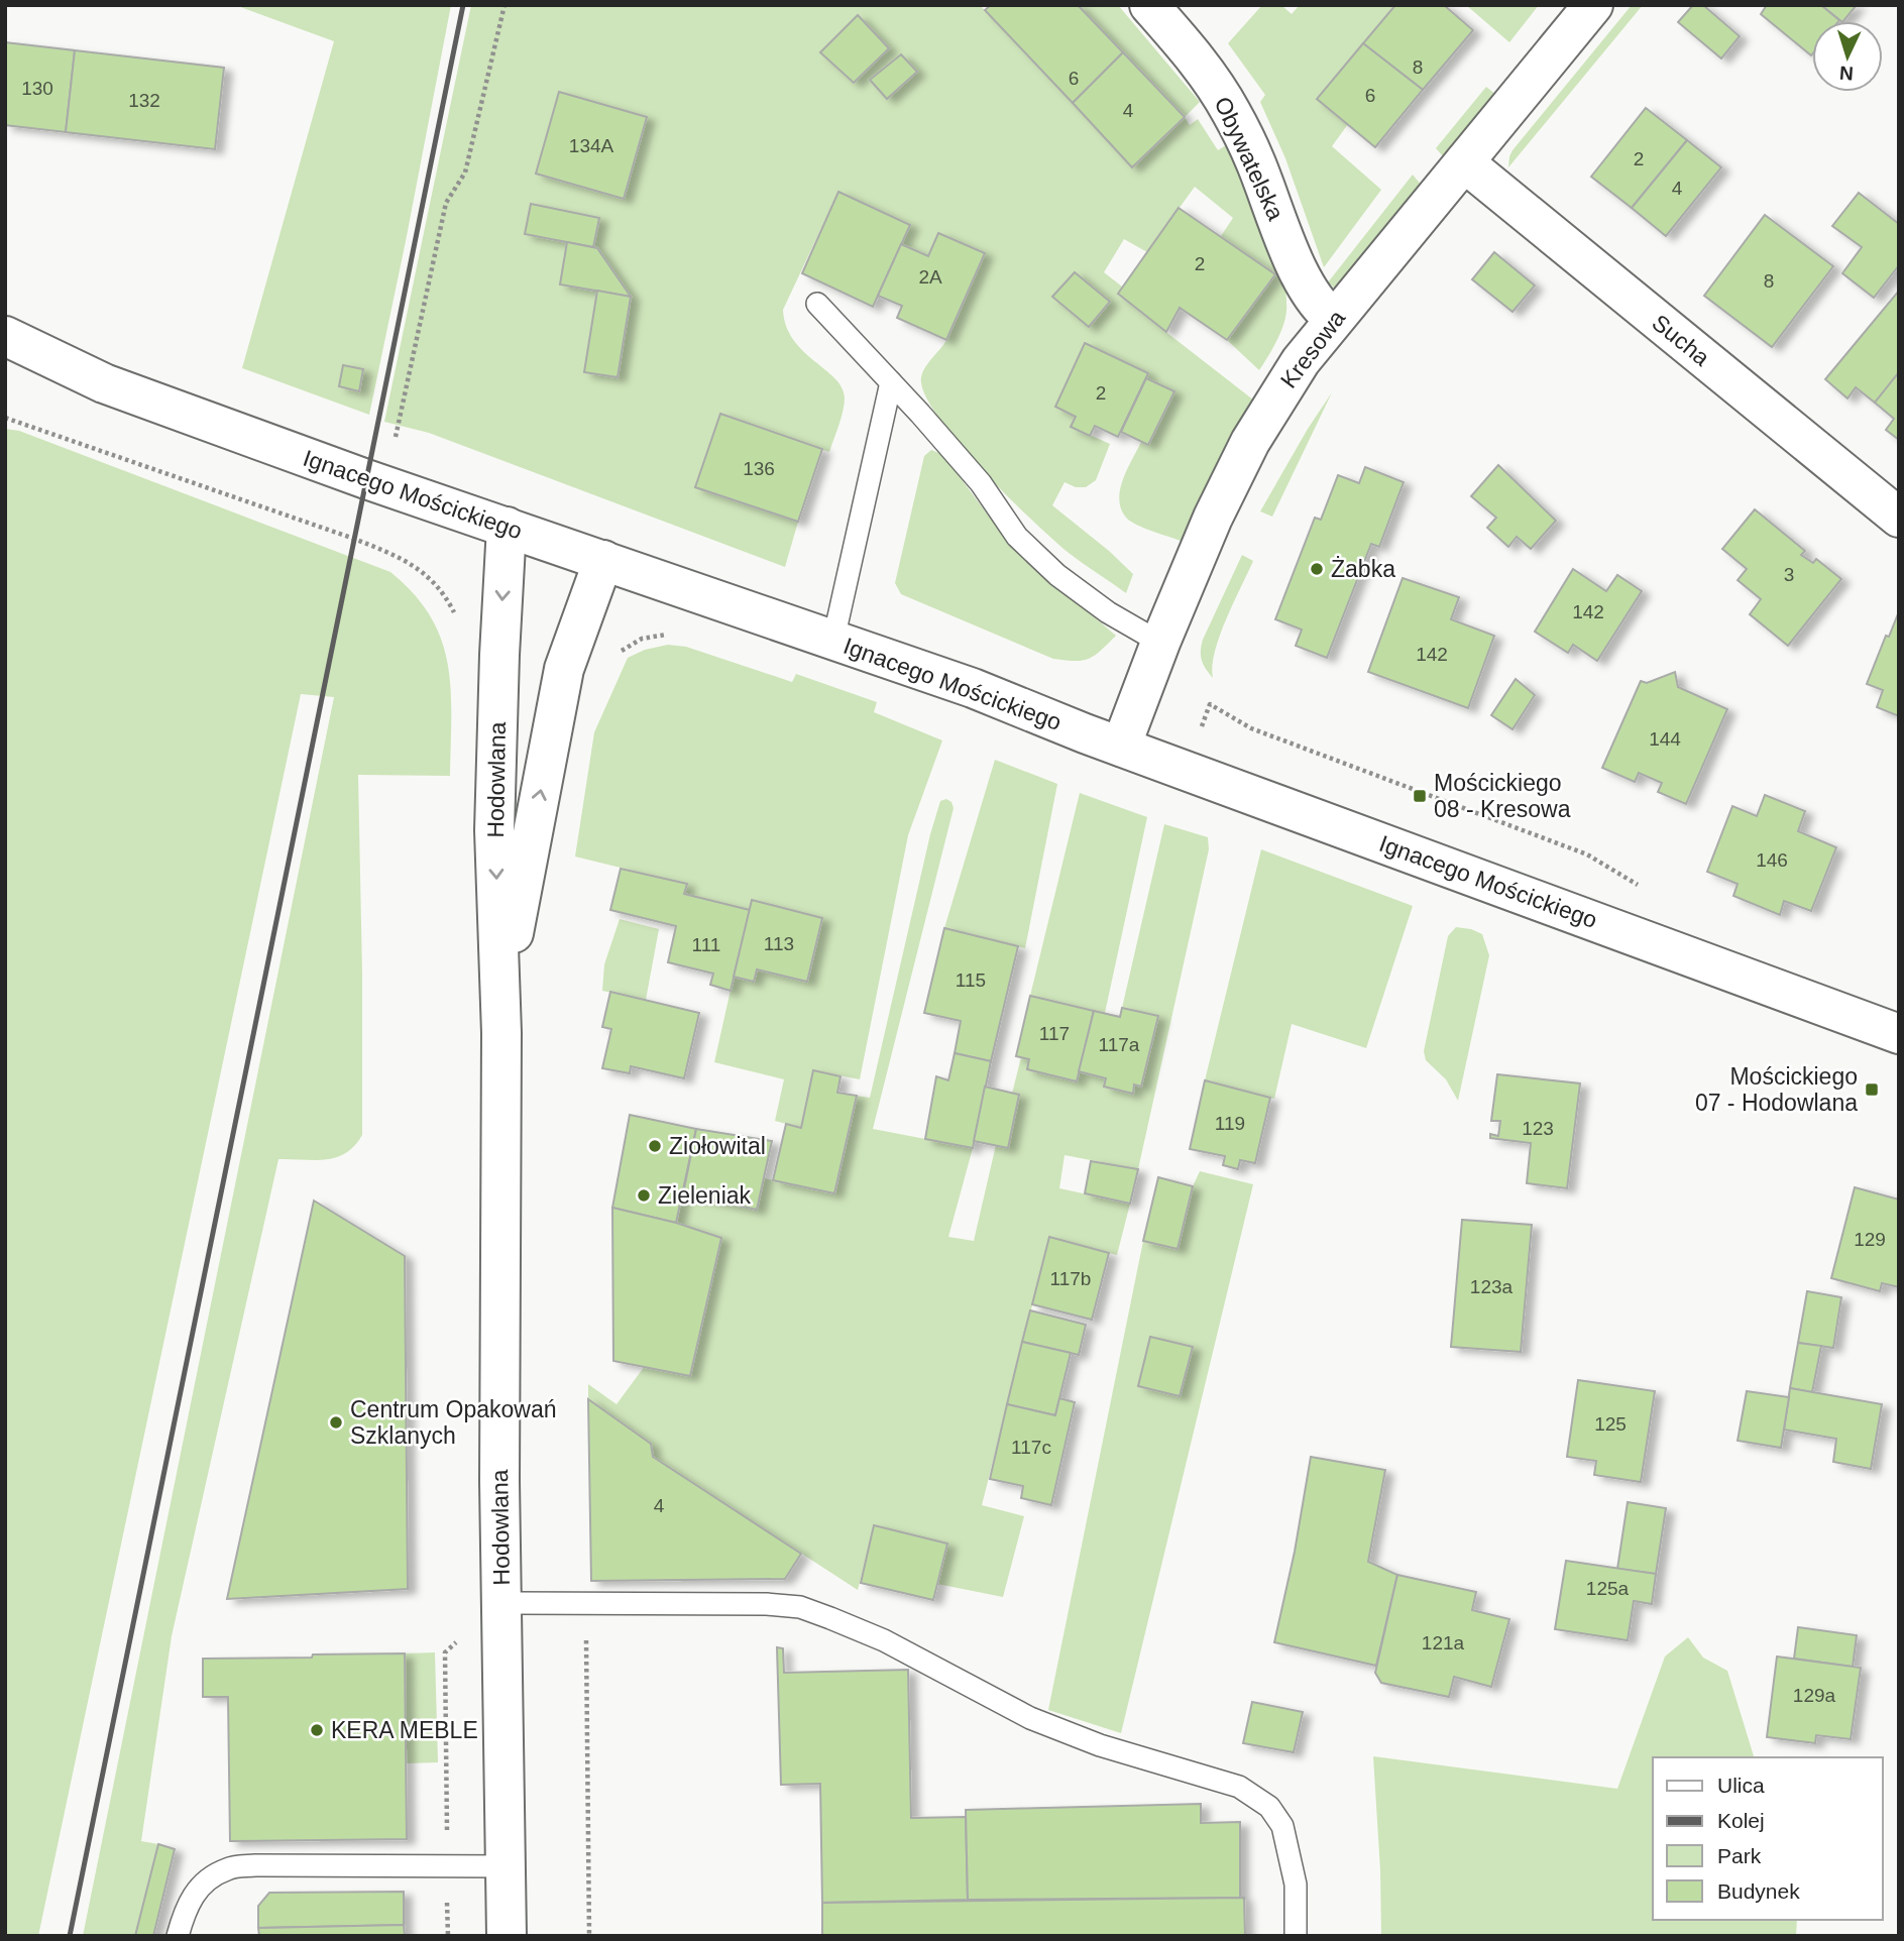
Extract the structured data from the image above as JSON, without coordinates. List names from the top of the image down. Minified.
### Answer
{"streets":{"street":["Obywatelska","Sucha","Kresowa","Ignacego Mościckiego","Hodowlana"]},"crossings":[["Obywatelska","Kresowa"],["Sucha","Kresowa"],["Kresowa","Ignacego Mościckiego"],["Ignacego Mościckiego","Hodowlana"]],"places":{"other":["Żabka","Ziołowital","Zieleniak","Centrum Opakowań Szklanych","KERA MEBLE"],"transit":["Mościckiego 08 - Kresowa","Mościckiego 07 - Hodowlana"]},"house_numbers":["8","6","130","6","132","4","134A","2","4","2","2A","8","2","136","3","142","142","144","146","113","111","115","117","117a","119","123","129","117b","123a","125","117c","4","125a","121a","129a"],"legend":["Ulica","Kolej","Park","Budynek"],"north":"bottom"}
